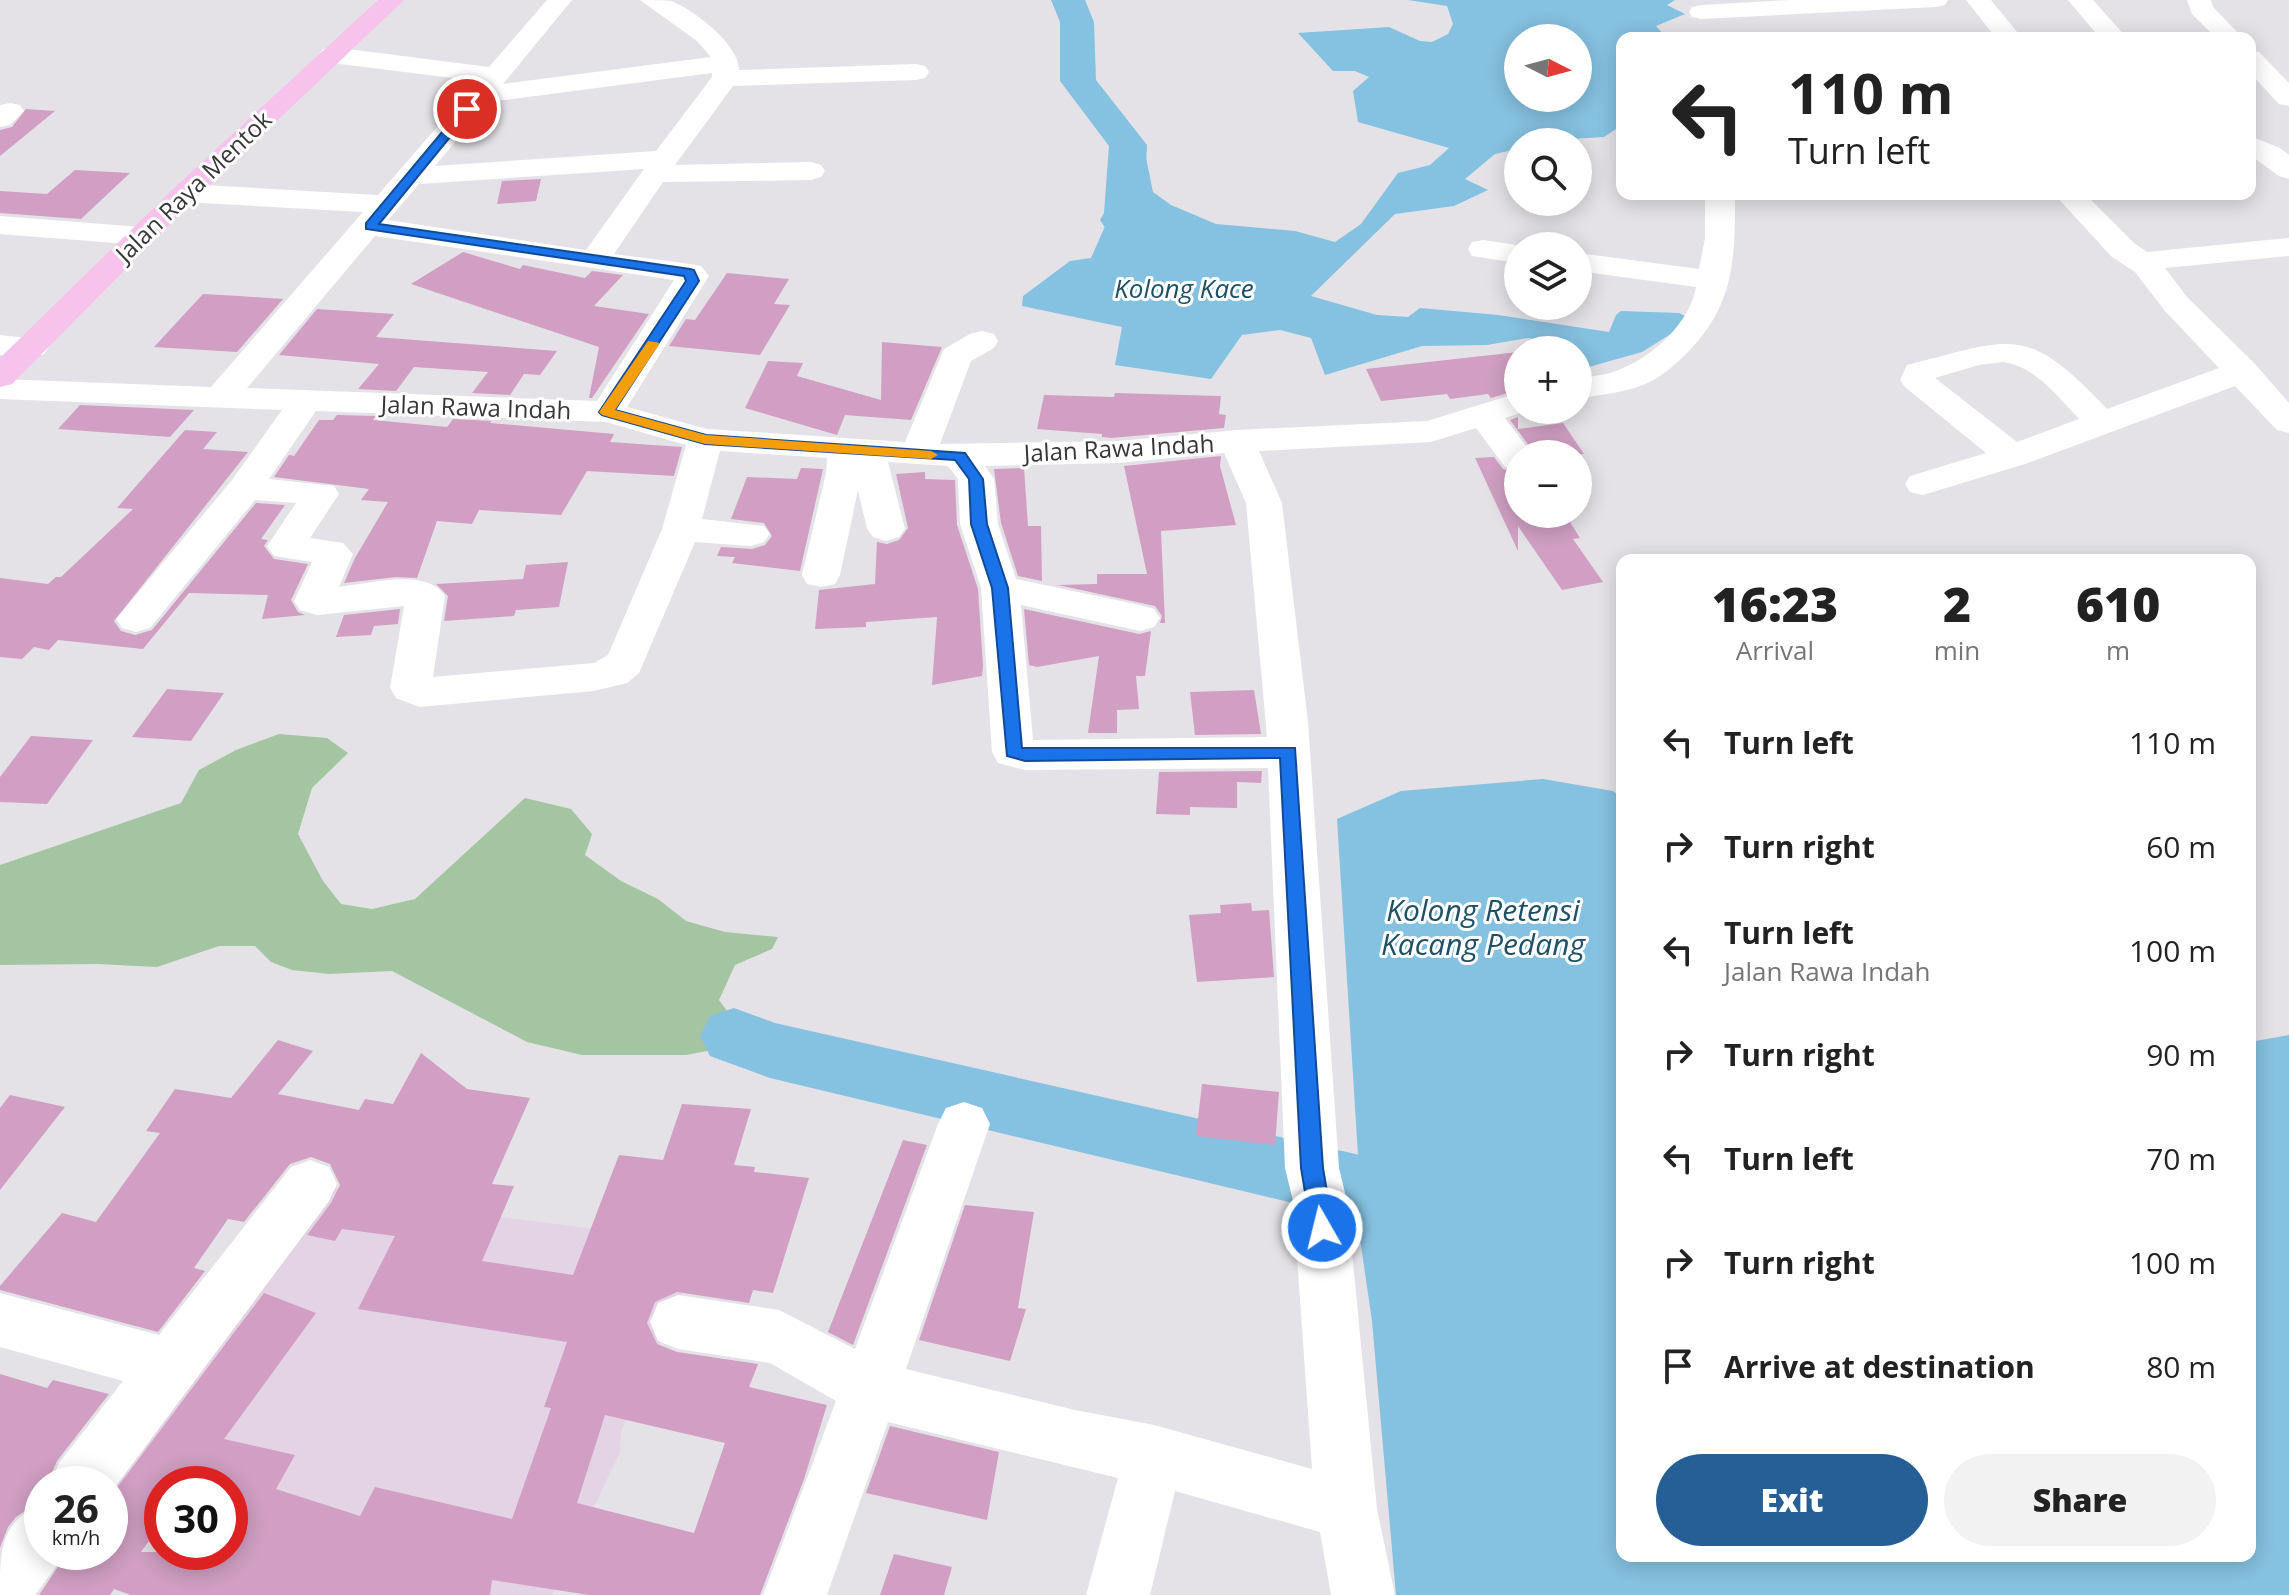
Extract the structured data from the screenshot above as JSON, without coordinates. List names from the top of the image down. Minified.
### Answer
{"streets":{"highway":["Jalan Raya Mentok"],"street":["Jalan Rawa Indah"]},"water":["Kolong Kace","Kolong Retensi Kacang Pedang"],"north":"right","page":{"map_buttons":["+","−"],"turn":["110 m","Turn left"],"eta":["16:23","Arrival","2","min","610","m"],"list":[{"name":"Turn left","value":"110 m"},{"name":"Turn right","value":"60 m"},{"name":"Turn left","note":"Jalan Rawa Indah","value":"100 m"},{"name":"Turn right","value":"90 m"},{"name":"Turn left","value":"70 m"},{"name":"Turn right","value":"100 m"},{"name":"Arrive at destination","value":"80 m"}],"buttons":["Exit","Share"],"speed":"26 km/h","limit":"30"}}
